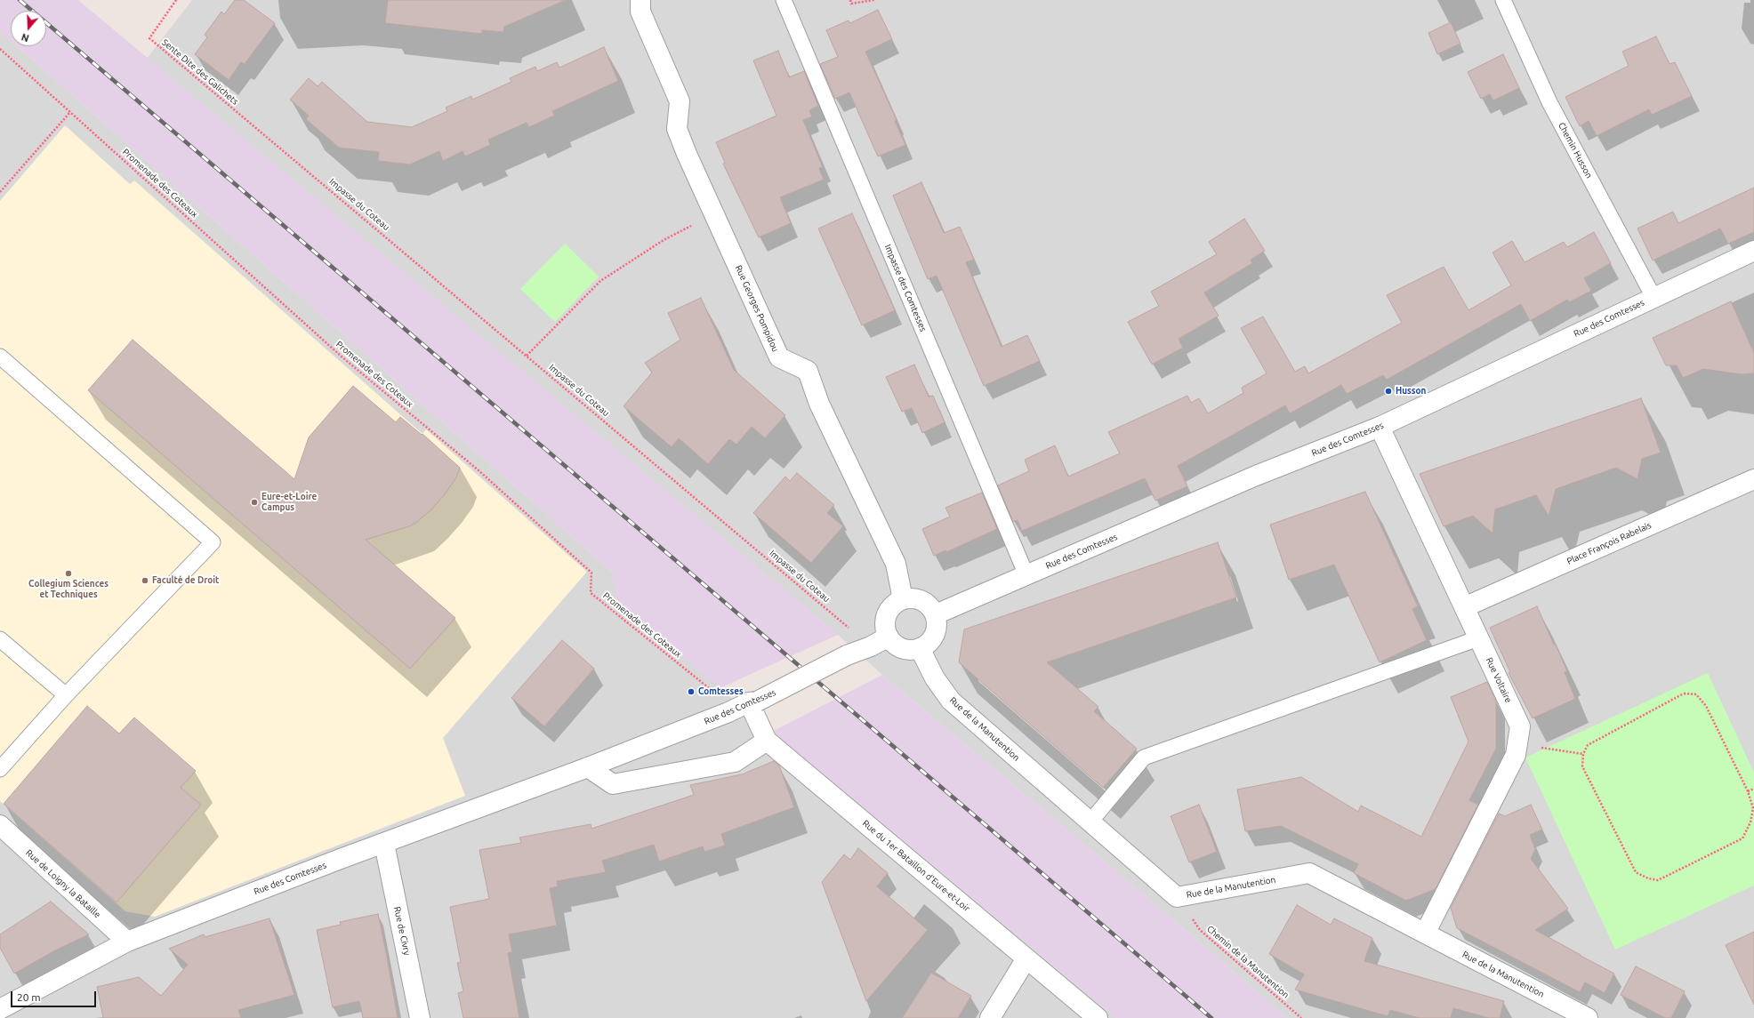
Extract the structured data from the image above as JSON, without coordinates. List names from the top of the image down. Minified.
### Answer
{"streets":{"street":["Rue Georges Pompidou","Rue des Comtesses","Place François Rabelais","Rue Voltaire","Rue de la Manutention","Rue du 1er Bataillon d'Eure-et-Loir","Rue de Loigny la Bataille","Rue de Civry"],"lane":["Chemin Husson","Impasse des Comtesses"],"path":["Sente Dite des Galichets","Promenade des Coteaux","Impasse du Coteau","Chemin de la Manutention"]},"crossings":[["Sente Dite des Galichets","Impasse du Coteau"],["Chemin Husson","Rue des Comtesses"],["Promenade des Coteaux","Rue des Comtesses"],["Impasse du Coteau","Rue des Comtesses"],["Impasse des Comtesses","Rue des Comtesses"],["Rue Georges Pompidou","Rue des Comtesses"],["Rue Georges Pompidou","Rue de la Manutention"],["Rue des Comtesses","Rue Voltaire"],["Rue des Comtesses","Rue de la Manutention"],["Rue des Comtesses","Rue du 1er Bataillon d'Eure-et-Loir"],["Rue des Comtesses","Rue de Loigny la Bataille"],["Rue des Comtesses","Rue de Civry"],["Place François Rabelais","Rue Voltaire"],["Rue Voltaire","Rue de la Manutention"],["Rue de la Manutention","Chemin de la Manutention"]],"places":["Husson","Eure-et-Loire Campus","Collegium Sciences et Techniques","Faculté de Droit","Comtesses"],"scale_bar":"20 m","north":"bottom"}
